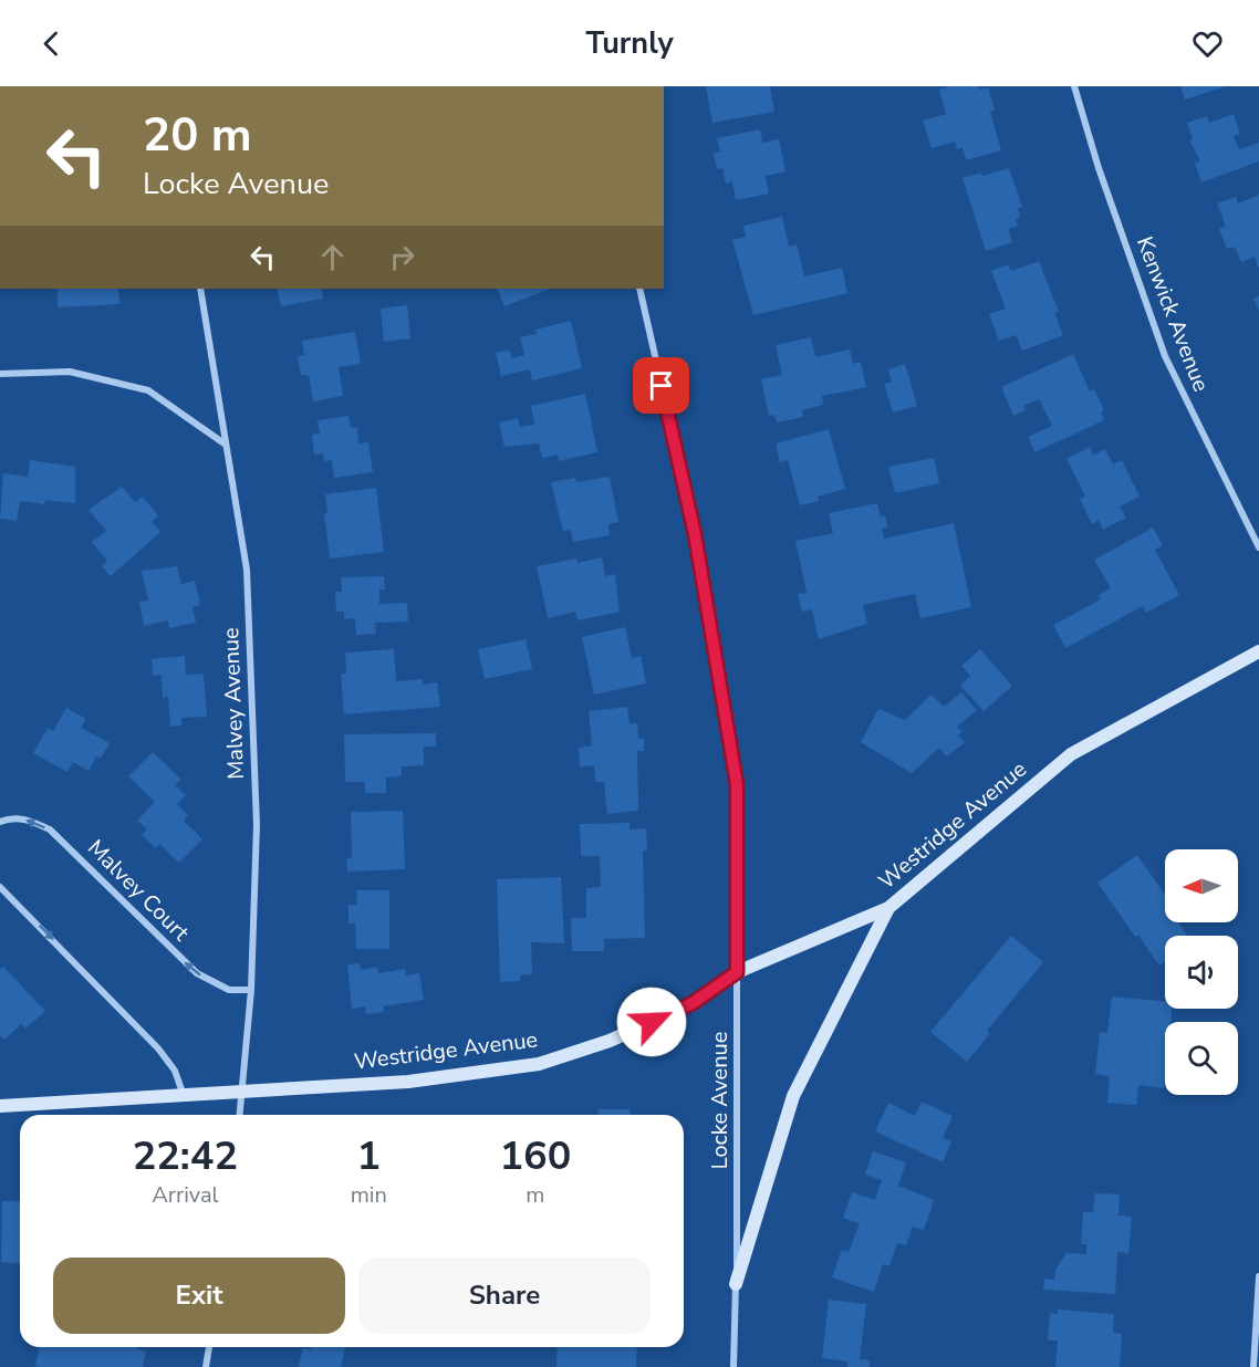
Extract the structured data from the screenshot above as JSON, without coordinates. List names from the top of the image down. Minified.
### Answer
{"streets":{"street":["Kenwick Avenue","Malvey Avenue","Westridge Avenue","Malvey Court","Locke Avenue"]},"crossings":[["Malvey Avenue","Westridge Avenue"],["Malvey Avenue","Malvey Court"],["Westridge Avenue","Locke Avenue"]],"one_way":["Malvey Court"],"north":"left","page":{"header":"Turnly","turn":["20 m","Locke Avenue"],"eta":["22:42","Arrival","1","min","160","m"],"buttons":["Exit","Share"]}}
